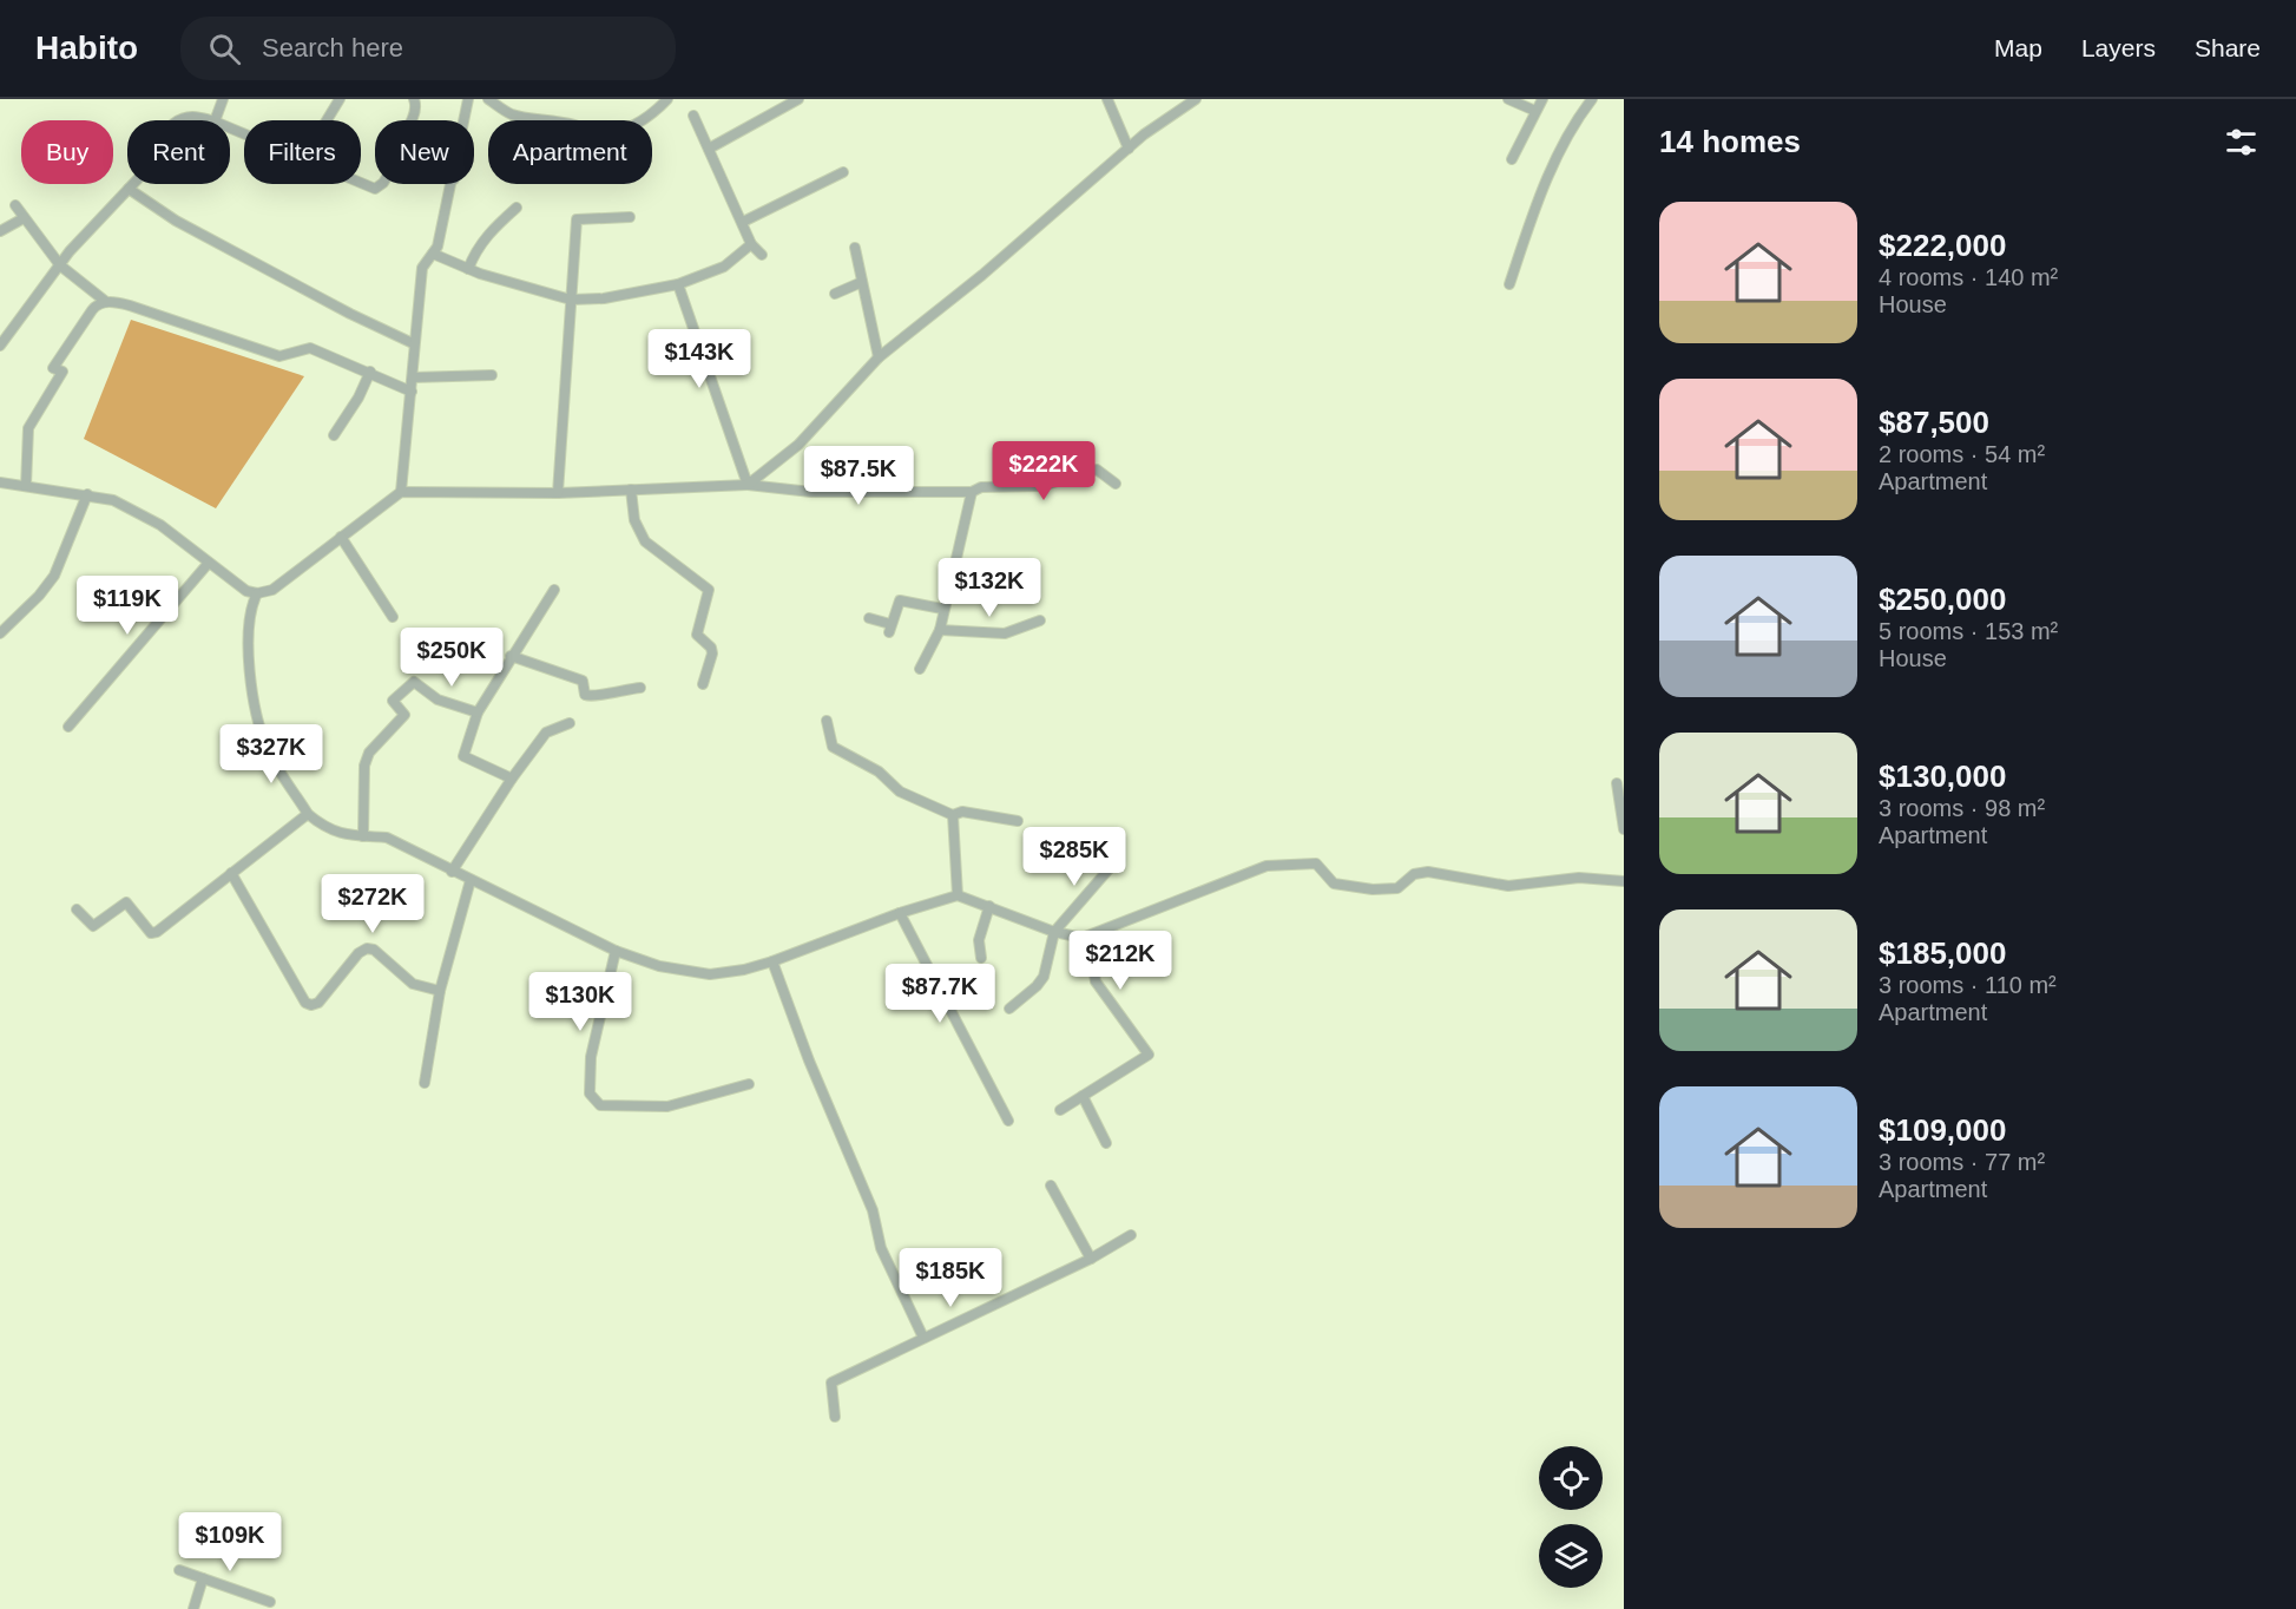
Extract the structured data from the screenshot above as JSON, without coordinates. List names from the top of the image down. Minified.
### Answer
{"page":{"header":"Habito","search":"Search here","nav":["Map","Layers","Share"],"heading":"14 homes","chip":["Buy","Rent","Filters","New","Apartment"],"list":[{"name":"$222,000","note":"4 rooms · 140 m² · House"},{"name":"$87,500","note":"2 rooms · 54 m² · Apartment"},{"name":"$250,000","note":"5 rooms · 153 m² · House"},{"name":"$130,000","note":"3 rooms · 98 m² · Apartment"},{"name":"$185,000","note":"3 rooms · 110 m² · Apartment"},{"name":"$109,000","note":"3 rooms · 77 m² · Apartment"}],"price":["$143K","$222K","$87.5K","$132K","$119K","$250K","$327K","$285K","$272K","$212K","$87.7K","$130K","$185K","$109K"]}}
